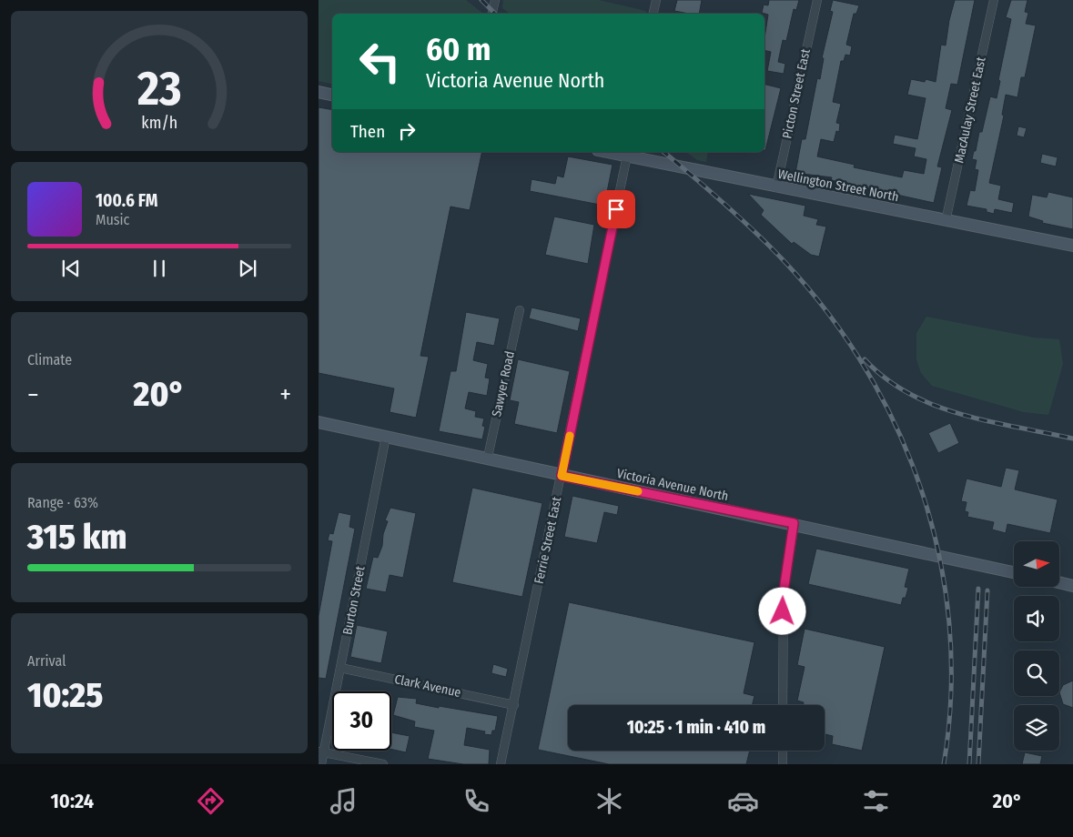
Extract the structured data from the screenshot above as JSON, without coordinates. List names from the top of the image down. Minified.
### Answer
{"streets":{"main road":["Wellington Street North","Victoria Avenue North"],"street":["Picton Street East","MacAulay Street East","Sawyer Road","Ferrie Street East","Burton Street","Clark Avenue"]},"crossings":[["Picton Street East","Wellington Street North"],["MacAulay Street East","Wellington Street North"],["Wellington Street North","Ferrie Street East"],["Sawyer Road","Victoria Avenue North"],["Victoria Avenue North","Ferrie Street East"],["Victoria Avenue North","Burton Street"],["Ferrie Street East","Clark Avenue"],["Burton Street","Clark Avenue"]],"north":"right","page":{"turn":["60 m","Victoria Avenue North"],"then":"Then","song":["100.6 FM","Music"],"tile":["Climate",["Range · 63%","315 km"],["Arrival","10:25"]],"heat":["−","20°","+"],"limit":"30","trip":"10:25 · 1 min · 410 m","tabs":["10:24","20°"],"gauge":["23","km/h"]}}
